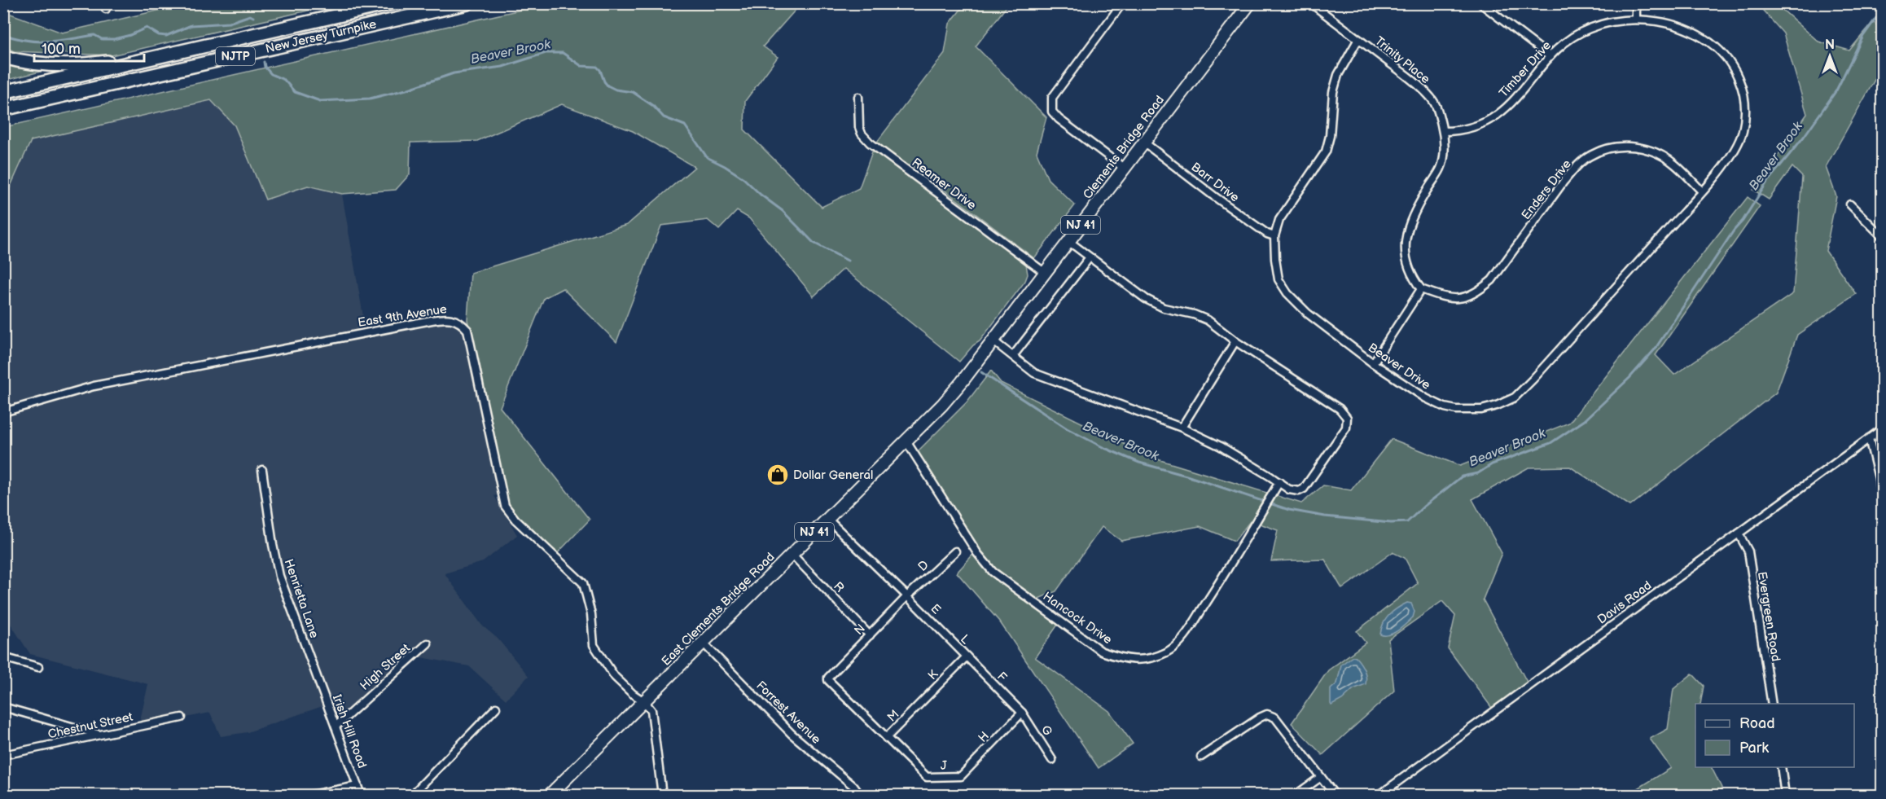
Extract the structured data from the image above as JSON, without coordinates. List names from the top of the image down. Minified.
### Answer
{"streets":{"highway":["New Jersey Turnpike","NJTP"],"main road":["Clements Bridge Road","NJ 41","East Clements Bridge Road"],"street":["Trinity Place","Timber Drive","Barr Drive","Reamer Drive","Enders Drive","East 9th Avenue","Beaver Drive","D","R","Henrietta Lane","Davis Road","E","Evergreen Road","Hancock Drive","N","L","High Street","K","F","Forrest Avenue","M","Chestnut Street","G","Irish Hill Road","H","J"]},"crossings":[["Trinity Place","Timber Drive"],["Trinity Place","Enders Drive"],["Trinity Place","Beaver Drive"],["Timber Drive","Enders Drive"],["Timber Drive","Beaver Drive"],["Clements Bridge Road","Barr Drive"],["Clements Bridge Road","Reamer Drive"],["Clements Bridge Road","East Clements Bridge Road"],["Clements Bridge Road","Hancock Drive"],["Barr Drive","Beaver Drive"],["Enders Drive","Beaver Drive"],["East 9th Avenue","East Clements Bridge Road"],["D","E"],["D","N"],["R","East Clements Bridge Road"],["R","N"],["Henrietta Lane","Irish Hill Road"],["Davis Road","Evergreen Road"],["East Clements Bridge Road","Hancock Drive"],["East Clements Bridge Road","Forrest Avenue"],["E","N"],["E","L"],["N","M"],["N","J"],["L","K"],["L","F"],["High Street","Irish Hill Road"],["K","F"],["K","M"],["F","G"],["F","H"],["M","J"],["G","H"],["H","J"]],"water":["Beaver Brook"],"places":{"shop":["Dollar General"]},"legend":["Road","Park"],"scale_bar":"100 m","north":"top"}
